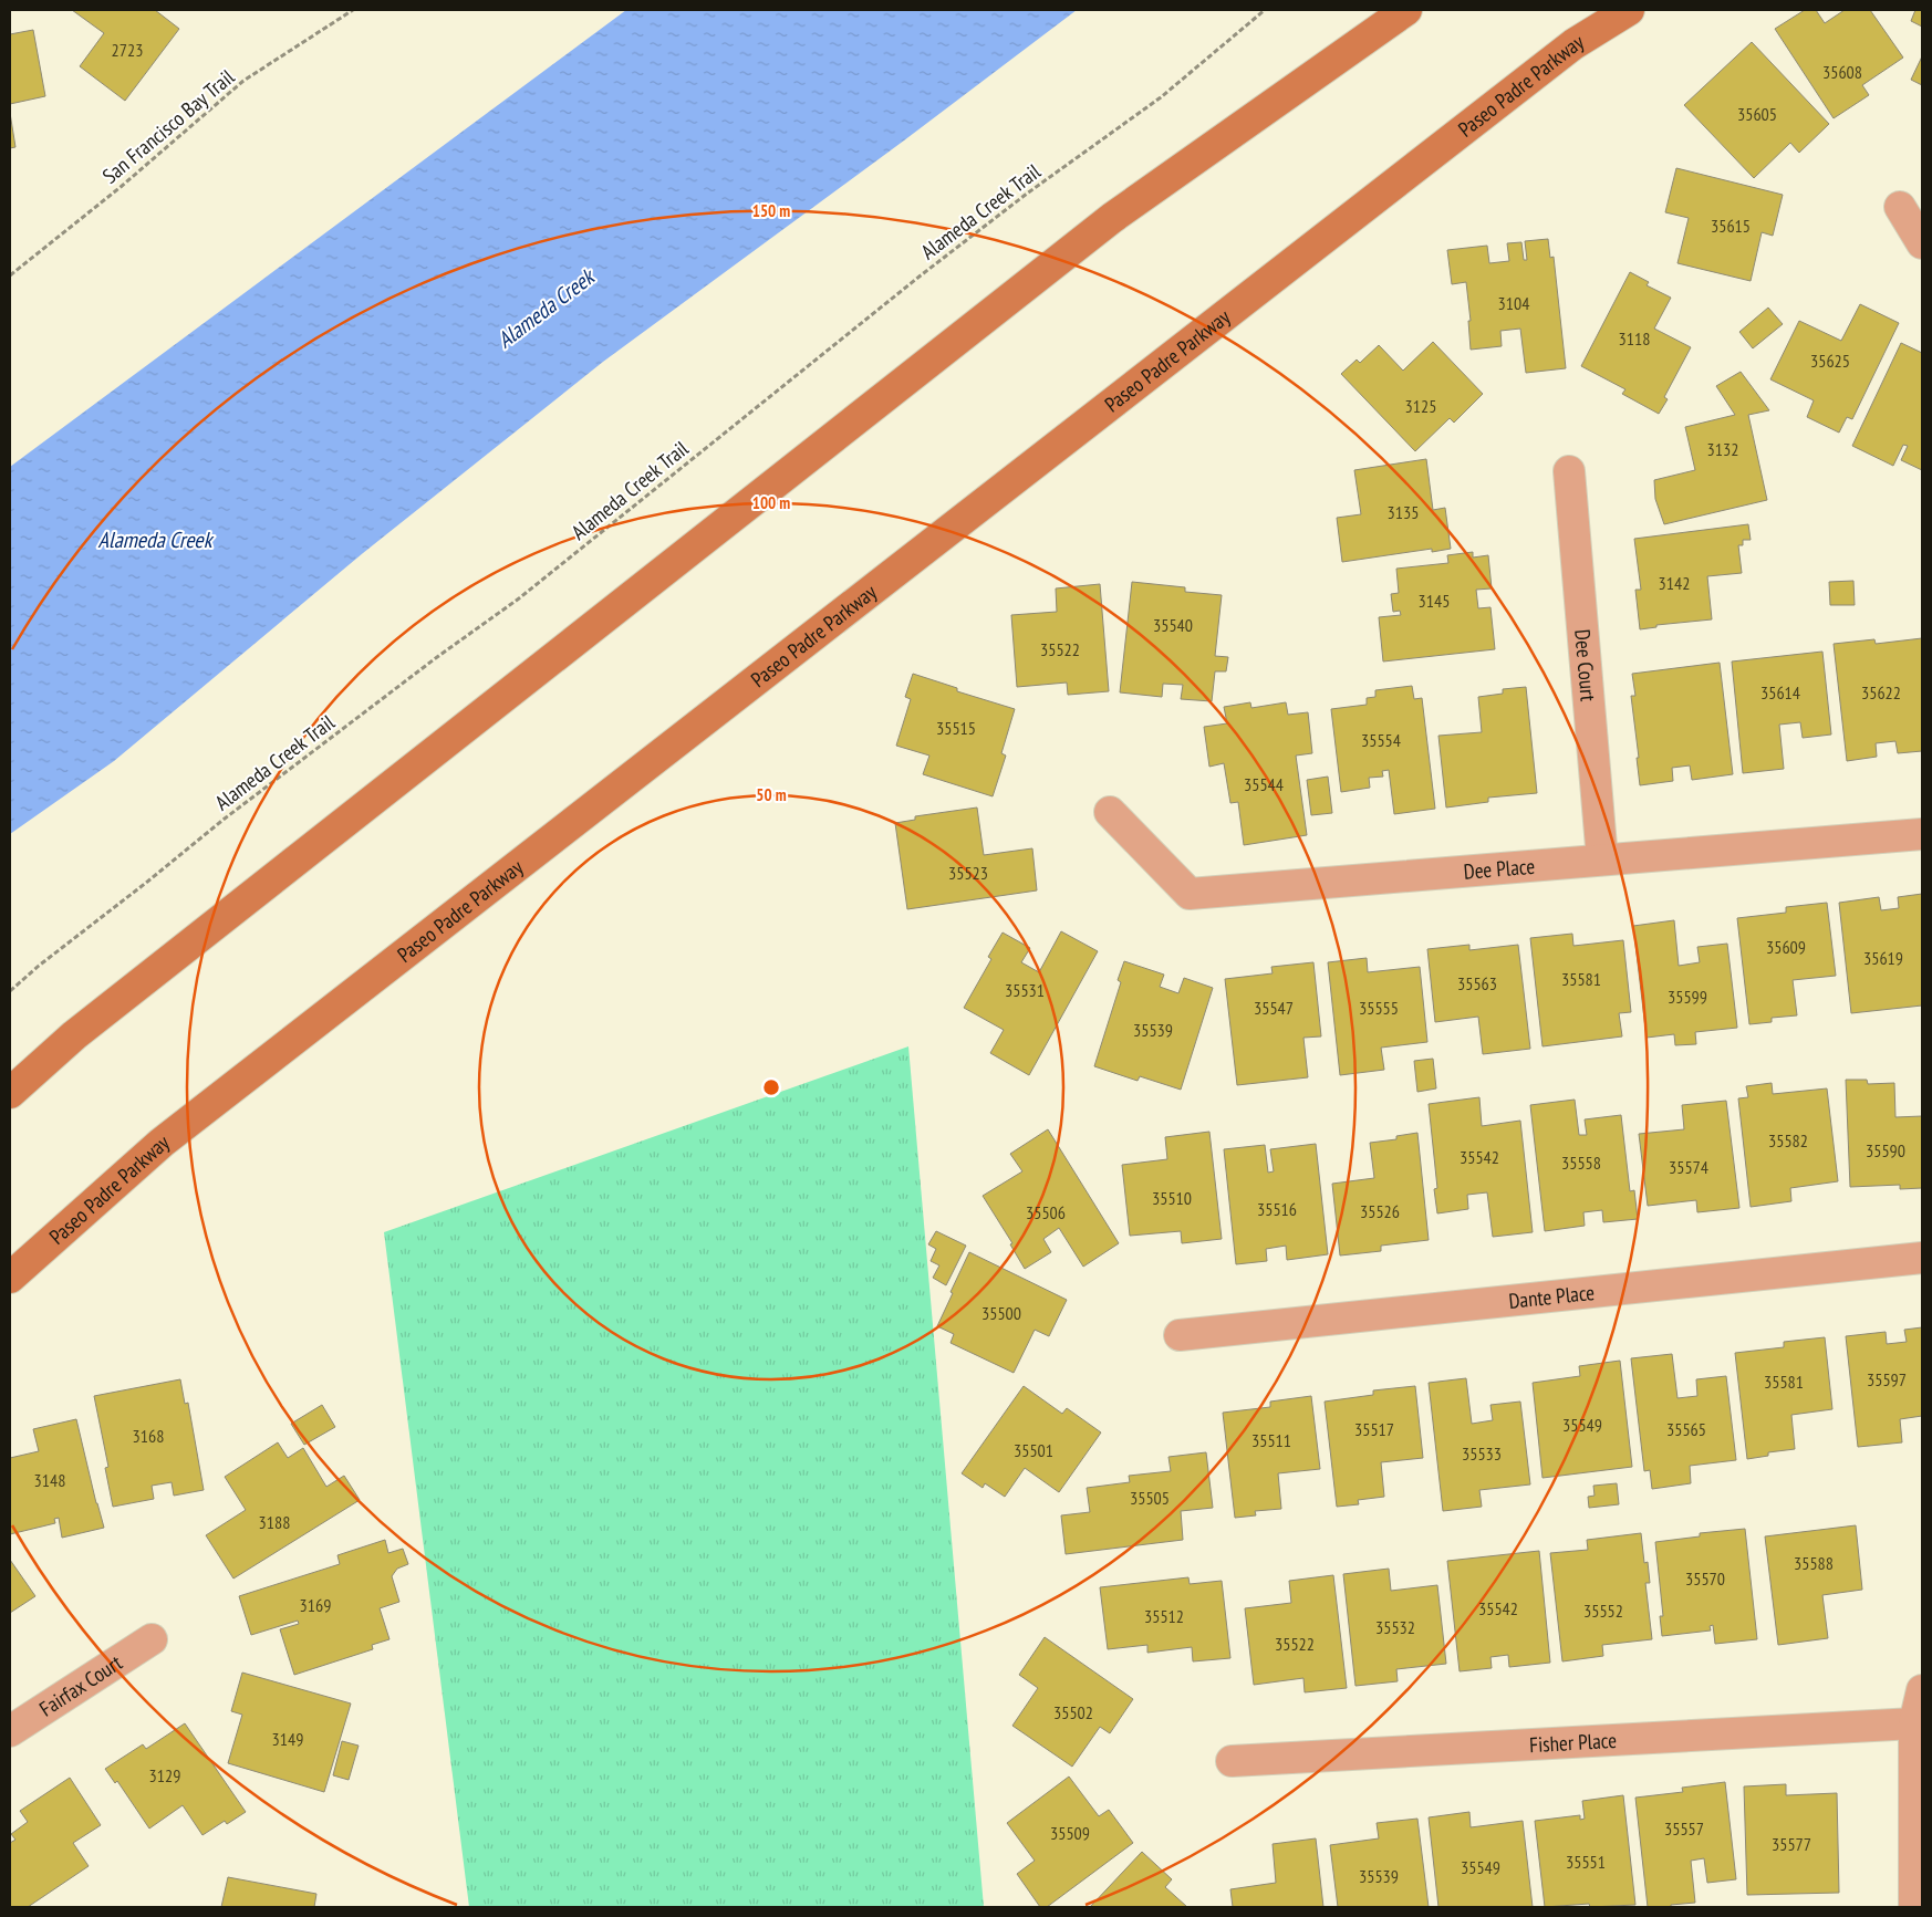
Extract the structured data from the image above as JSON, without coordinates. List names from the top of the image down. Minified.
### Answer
{"streets":{"main road":["Paseo Padre Parkway"],"street":["Dee Court","Dee Place","Dante Place","Fairfax Court","Fisher Place"],"path":["San Francisco Bay Trail","Alameda Creek Trail"]},"crossings":[["Dee Court","Dee Place"]],"water":["Alameda Creek"],"house_numbers":["2723","35608","35605","35615","3104","3118","35625","3125","3132","3135","3142","3145","35540","35522","35614","35622","35515","35554","35544","35523","35609","35619","35581","35563","35531","35599","35547","35555","35539","35582","35590","35542","35558","35574","35510","35516","35526","35506","35500","35597","35581","35549","35517","35565","3168","35511","35501","35533","3148","35505","3188","35588","35570","3169","35542","35552","35512","35532","35522","35502","3149","3129","35557","35509","35577","35551","35549","35539"],"rings":["150 m","100 m","50 m"]}
